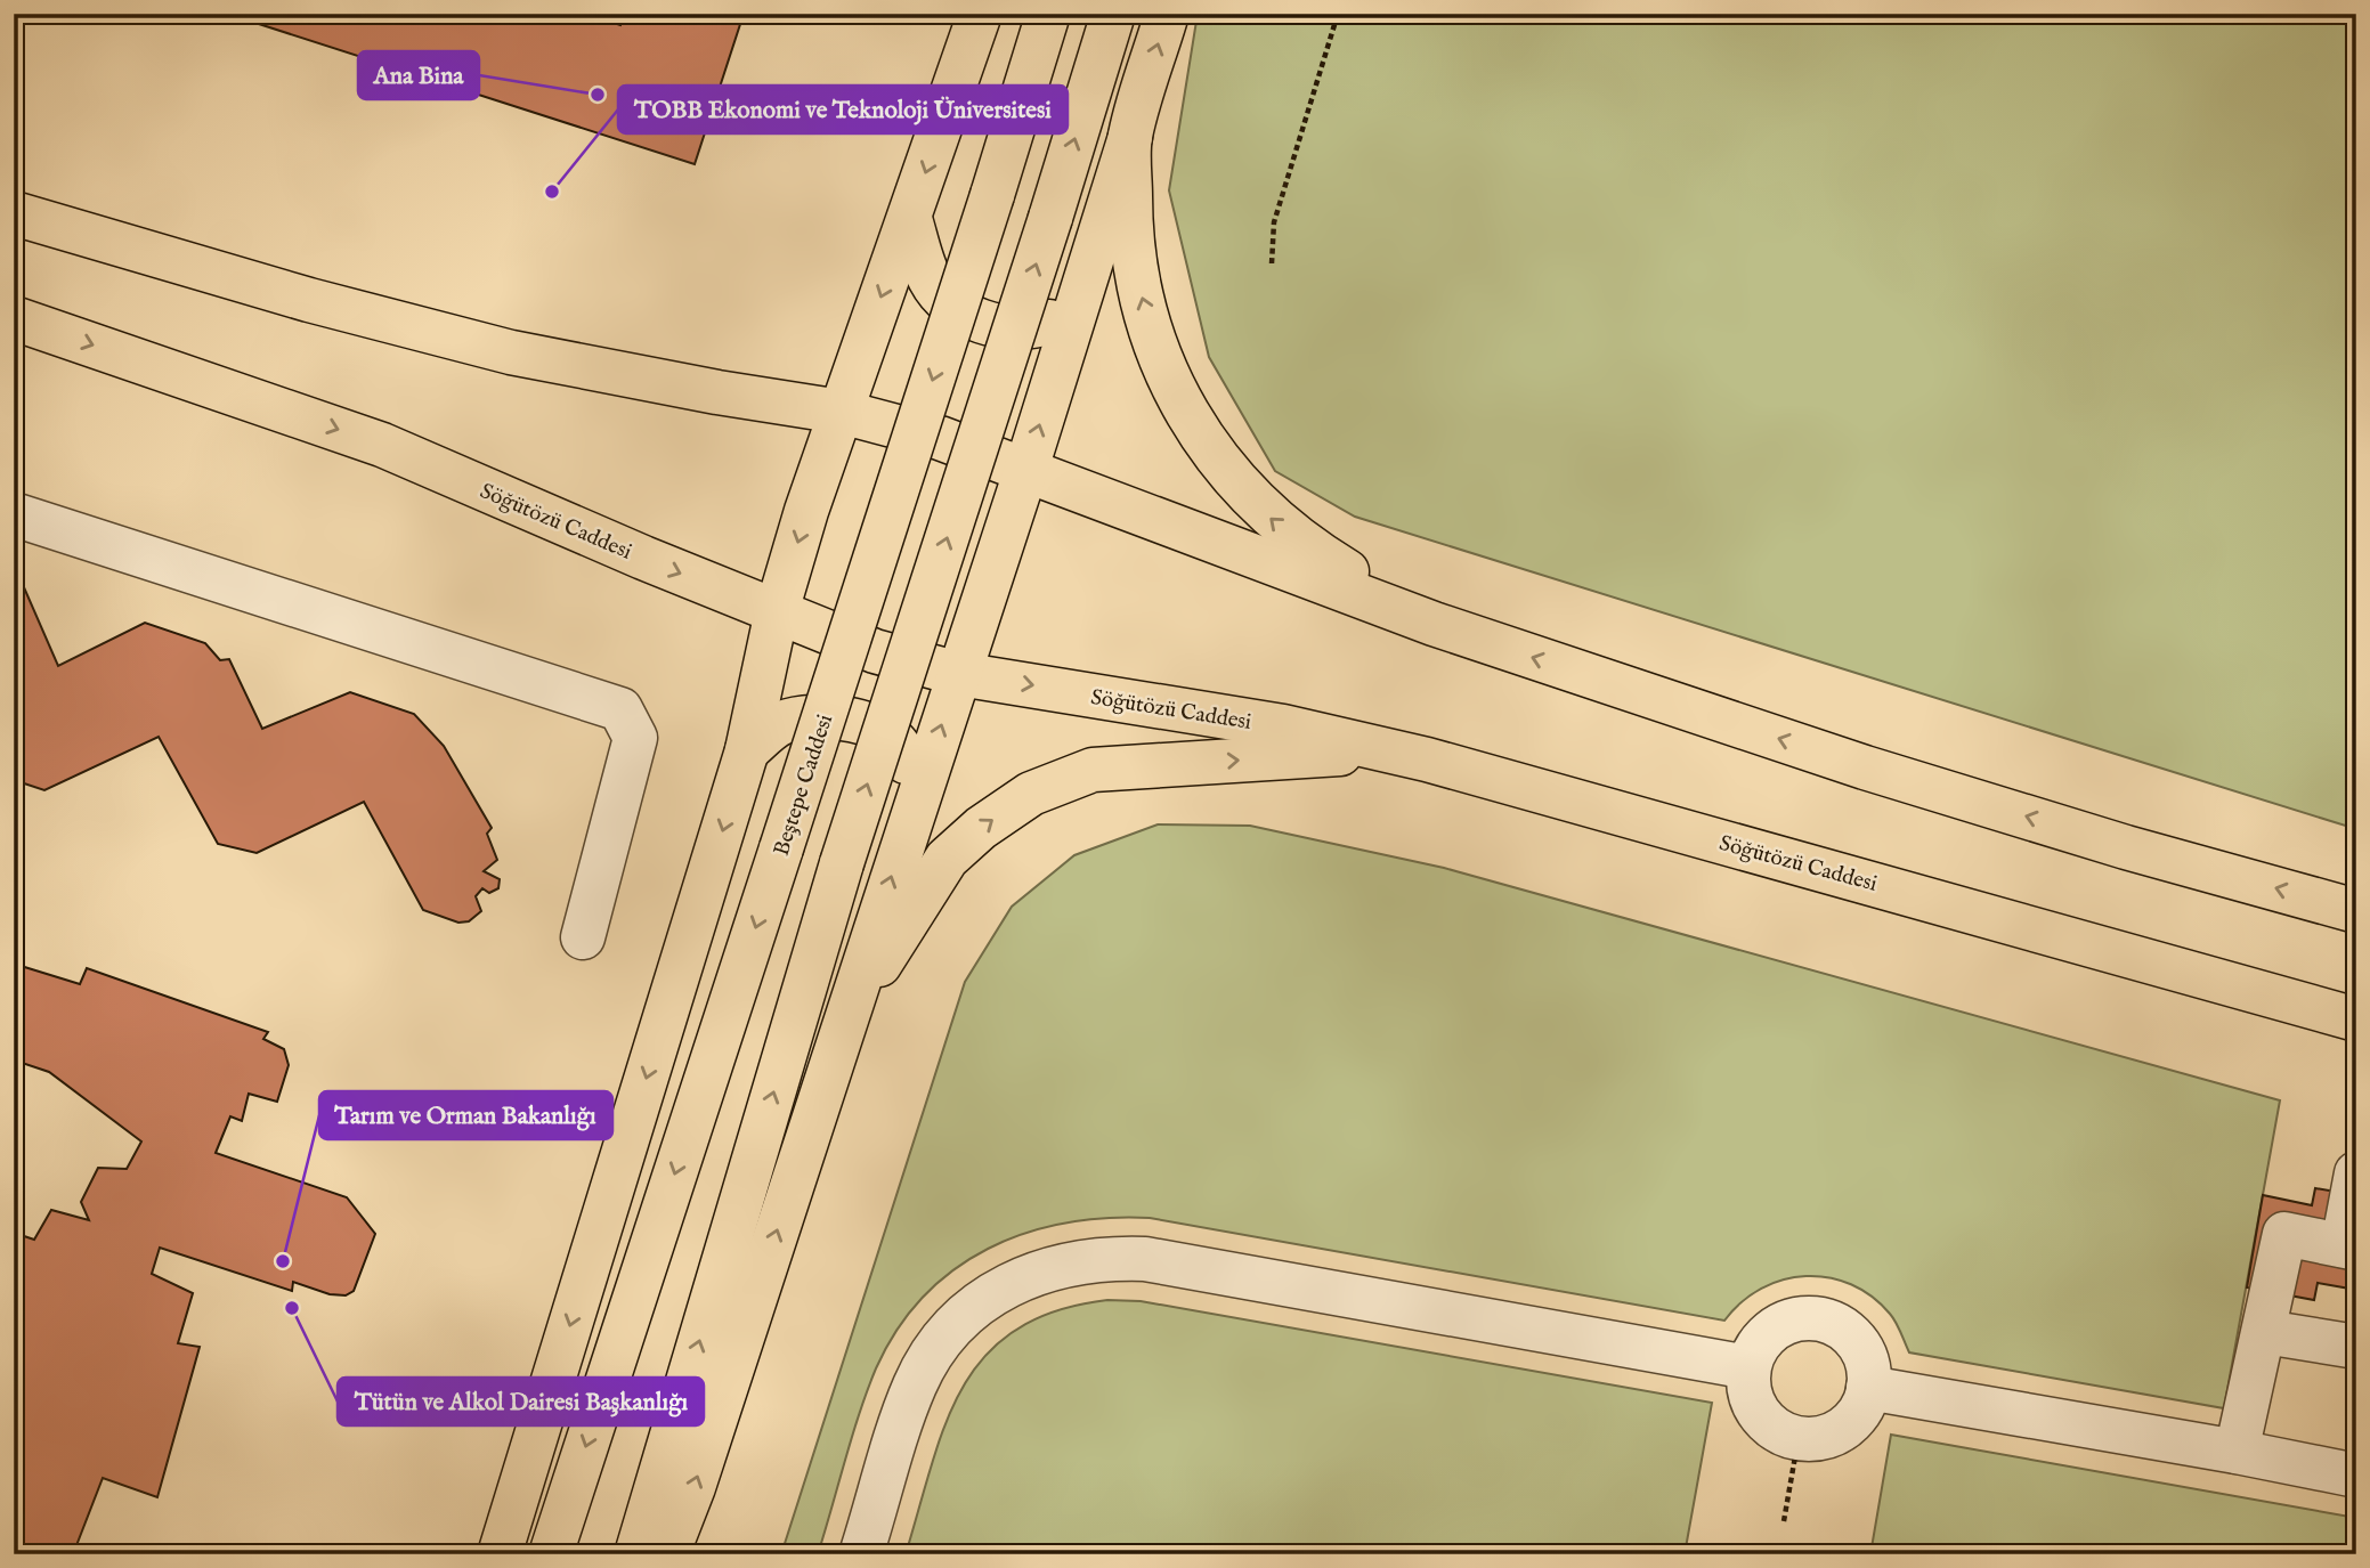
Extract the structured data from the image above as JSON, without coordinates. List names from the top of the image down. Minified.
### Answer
{"streets":{"main road":["Söğütözü Caddesi","Beştepe Caddesi"]},"places":["Ana Bina","TOBB Ekonomi ve Teknoloji Üniversitesi","Tarım ve Orman Bakanlığı","Tütün ve Alkol Dairesi Başkanlığı"]}
